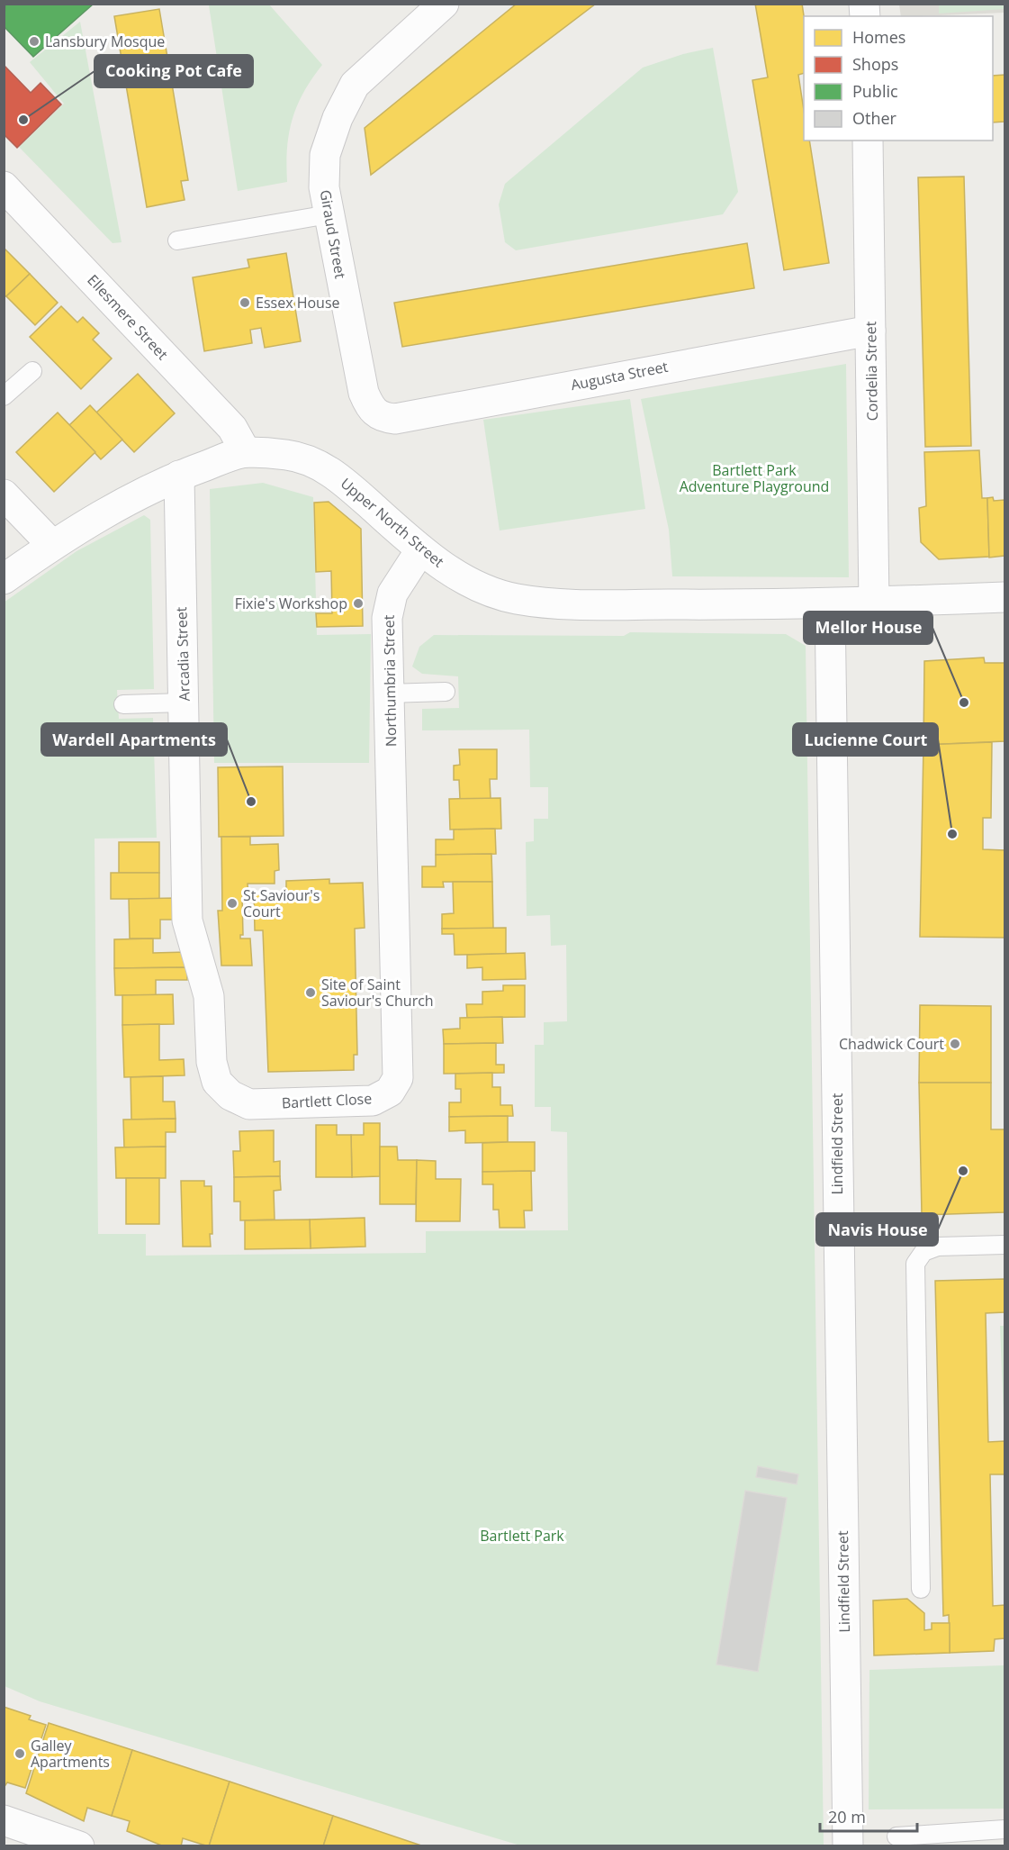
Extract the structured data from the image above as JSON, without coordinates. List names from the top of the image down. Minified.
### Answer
{"streets":{"street":["Giraud Street","Ellesmere Street","Cordelia Street","Augusta Street","Upper North Street","Arcadia Street","Northumbria Street","Bartlett Close","Lindfield Street"]},"crossings":[["Giraud Street","Augusta Street"],["Ellesmere Street","Upper North Street"],["Cordelia Street","Augusta Street"],["Cordelia Street","Upper North Street"],["Upper North Street","Arcadia Street"],["Upper North Street","Northumbria Street"],["Upper North Street","Lindfield Street"],["Arcadia Street","Bartlett Close"],["Northumbria Street","Bartlett Close"]],"parks":["Bartlett Park Adventure Playground","Bartlett Park"],"places":["Lansbury Mosque","Cooking Pot Cafe","Essex House","Fixie's Workshop","Mellor House","Wardell Apartments","Lucienne Court","St Saviour's Court","Site of Saint Saviour's Church","Chadwick Court","Navis House","Galley Apartments"],"legend":["Homes","Shops","Public","Other"],"scale_bar":"20 m"}
